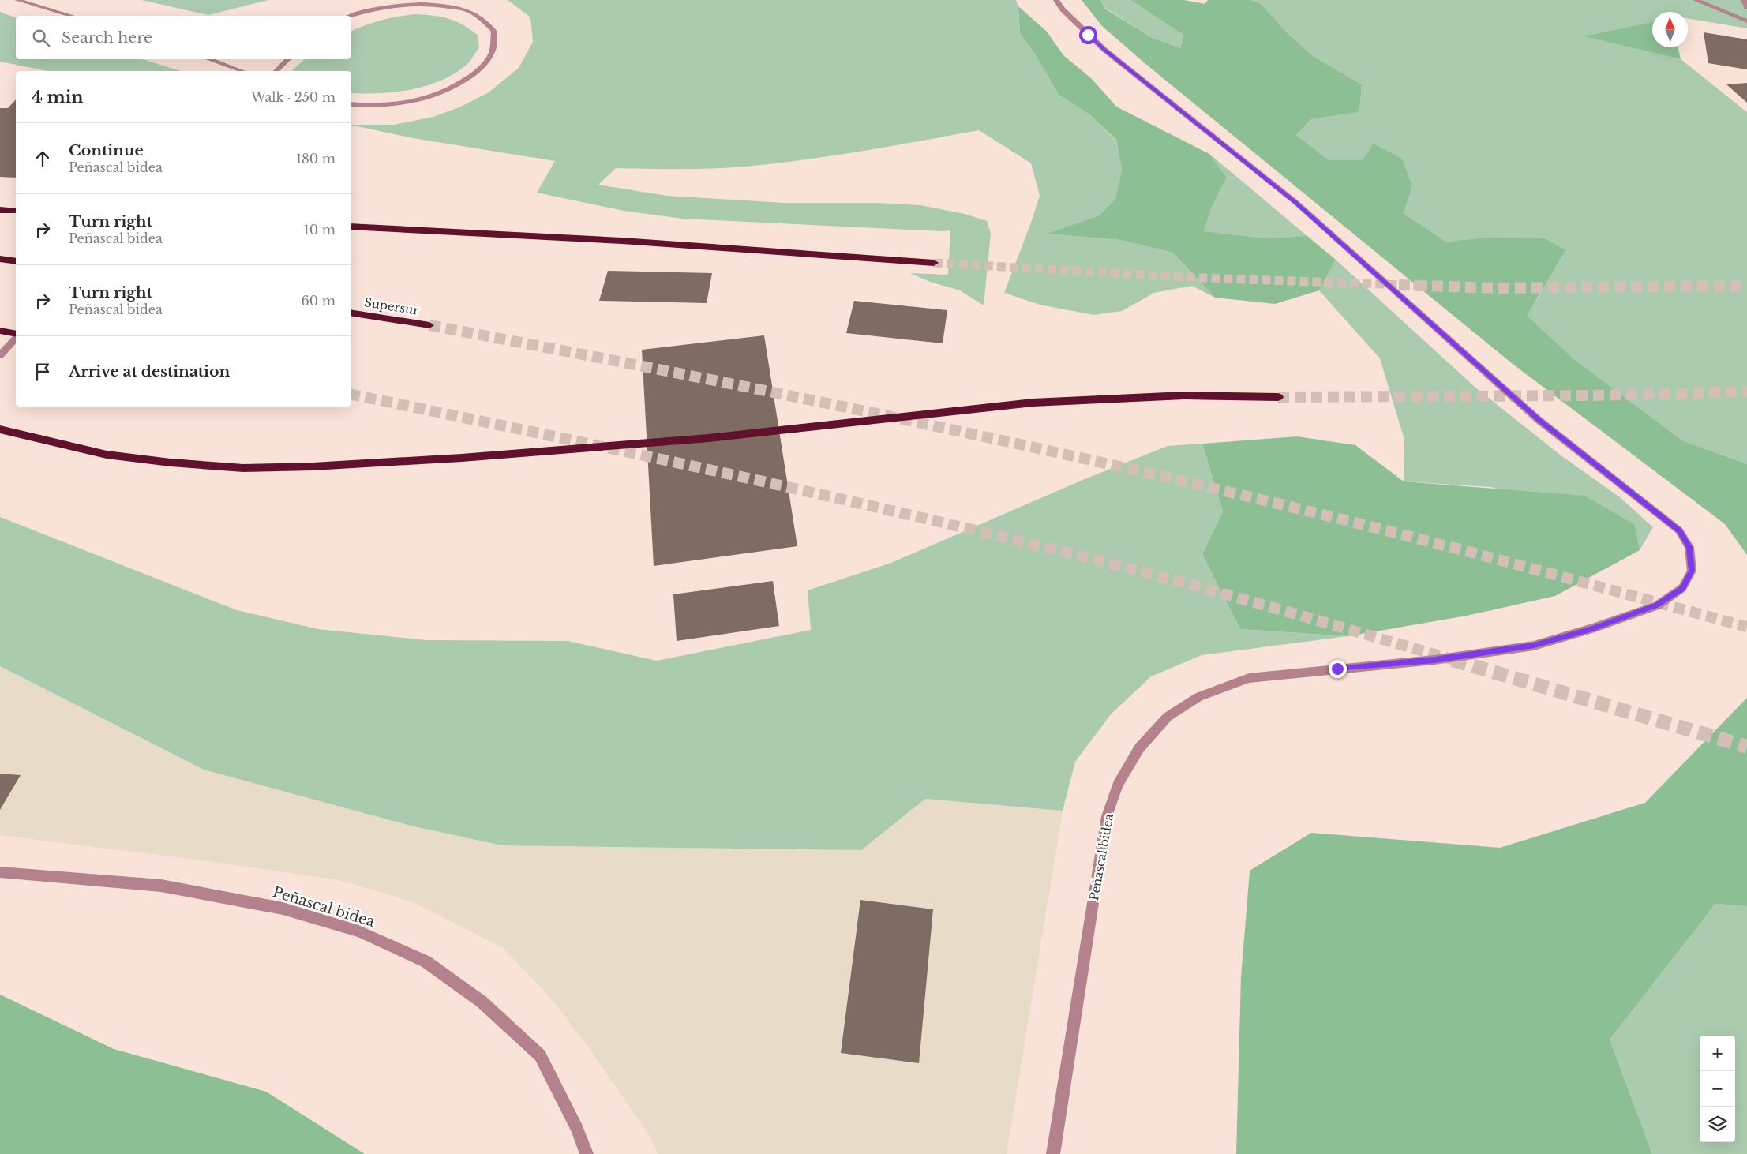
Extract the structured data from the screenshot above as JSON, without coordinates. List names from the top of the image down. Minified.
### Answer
{"streets":{"highway":["Supersur"],"street":["Peñascal bidea"]},"north":"top","page":{"search":"Search here","heading":["4 min","Walk · 250 m"],"list":[["Continue","Peñascal bidea","180 m"],["Turn right","Peñascal bidea","10 m"],["Turn right","Peñascal bidea","60 m"],"Arrive at destination"],"map_buttons":["+","−"]}}
